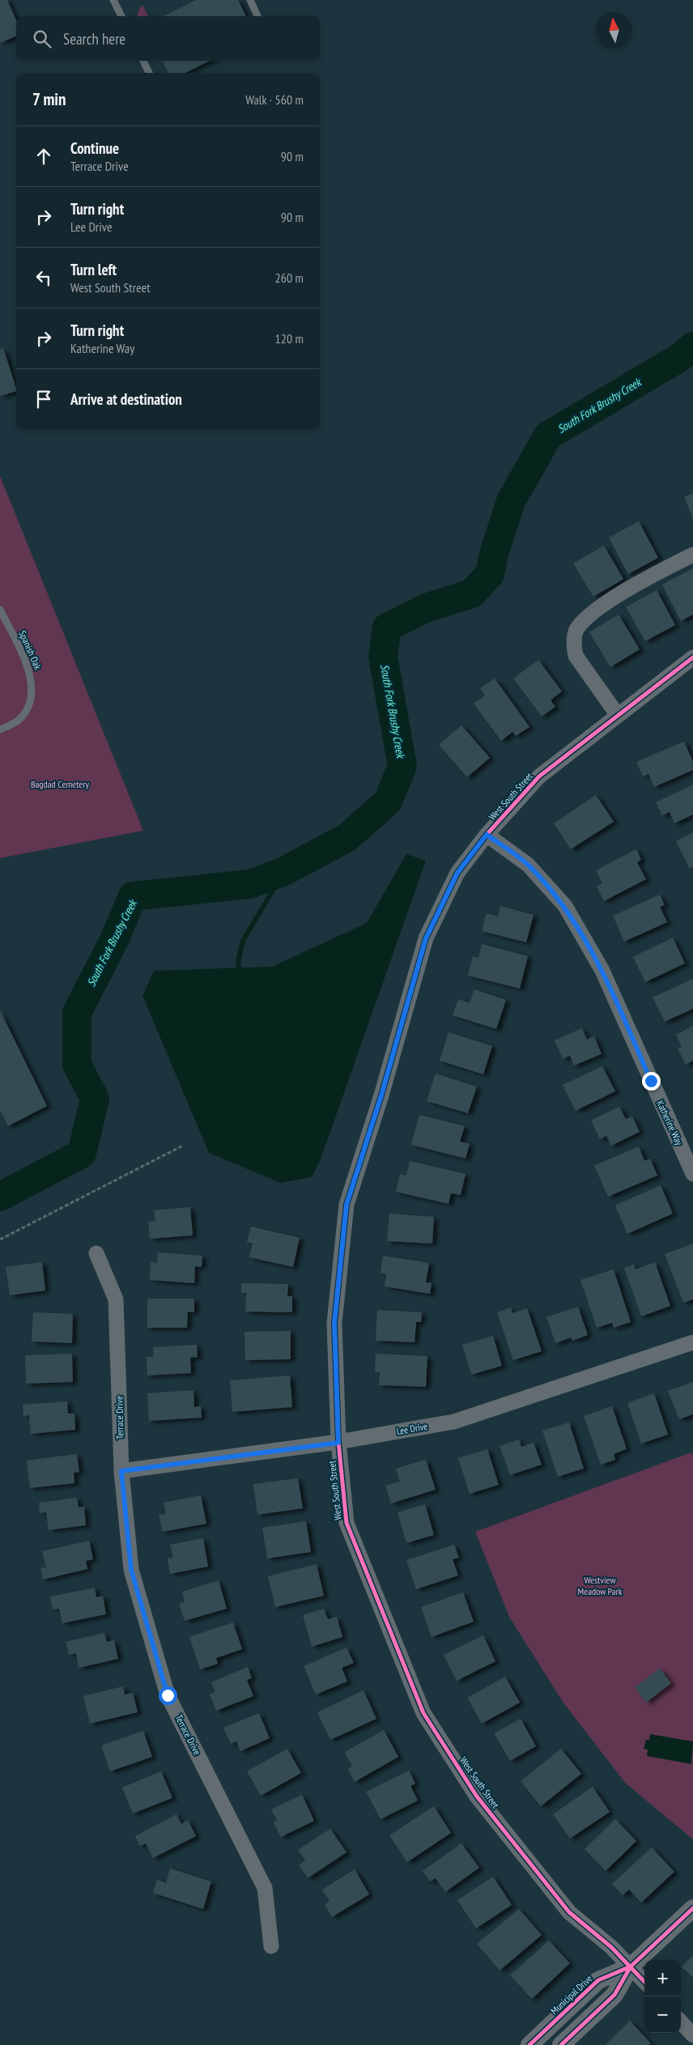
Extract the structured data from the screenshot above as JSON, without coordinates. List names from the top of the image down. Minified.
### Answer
{"streets":{"street":["West South Street","Katherine Way","Terrace Drive","Lee Drive","Municipal Drive"],"lane":["Spanish Oak"]},"crossings":[["West South Street","Katherine Way"],["West South Street","Lee Drive"],["West South Street","Municipal Drive"],["Terrace Drive","Lee Drive"]],"water":["South Fork Brushy Creek"],"parks":["Bagdad Cemetery","Westview Meadow Park"],"north":"top","page":{"search":"Search here","heading":["7 min","Walk · 560 m"],"list":[["Continue","Terrace Drive","90 m"],["Turn right","Lee Drive","90 m"],["Turn left","West South Street","260 m"],["Turn right","Katherine Way","120 m"],"Arrive at destination"],"map_buttons":["+","−"]}}
